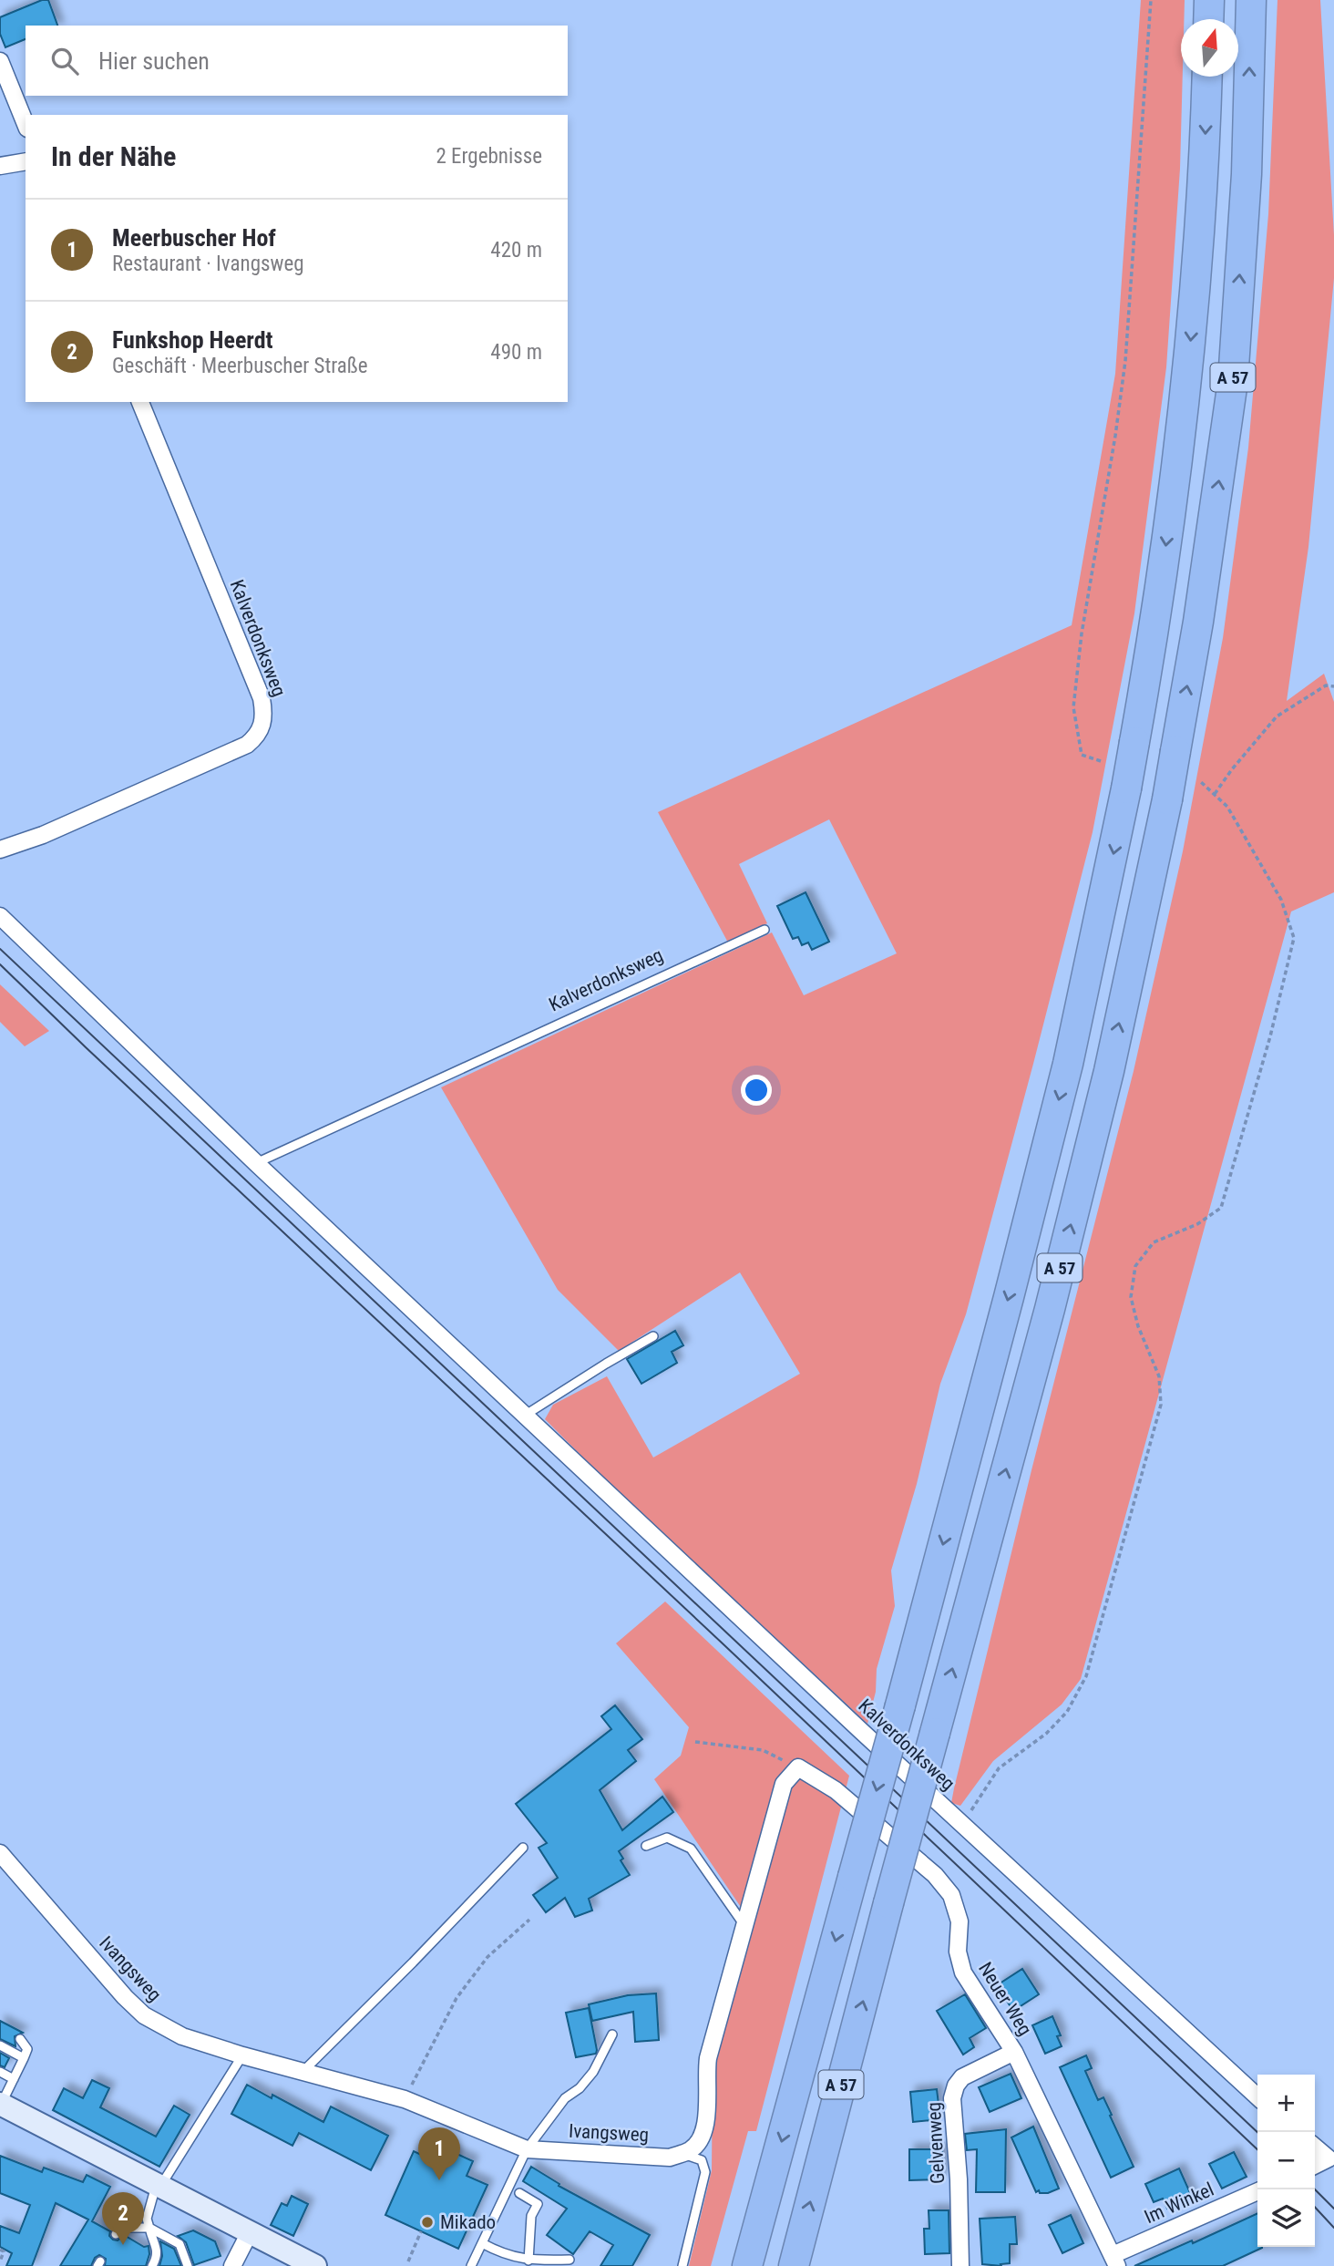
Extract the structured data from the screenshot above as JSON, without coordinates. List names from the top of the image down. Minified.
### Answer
{"streets":{"highway":["A 57"],"street":["Kalverdonksweg","Ivangsweg","Neuer Weg","Gelvenweg","Im Winkel"]},"crossings":[["Neuer Weg","Gelvenweg"],["Neuer Weg","Im Winkel"]],"places":["Mikado"],"north":"top","page":{"search":"Hier suchen","heading":["In der Nähe","2 Ergebnisse"],"list":[{"mark":"1","name":"Meerbuscher Hof","note":"Restaurant · Ivangsweg","value":"420 m"},{"mark":"2","name":"Funkshop Heerdt","note":"Geschäft · Meerbuscher Straße","value":"490 m"}],"map_buttons":["+","−"],"pins":["1","2"]}}
